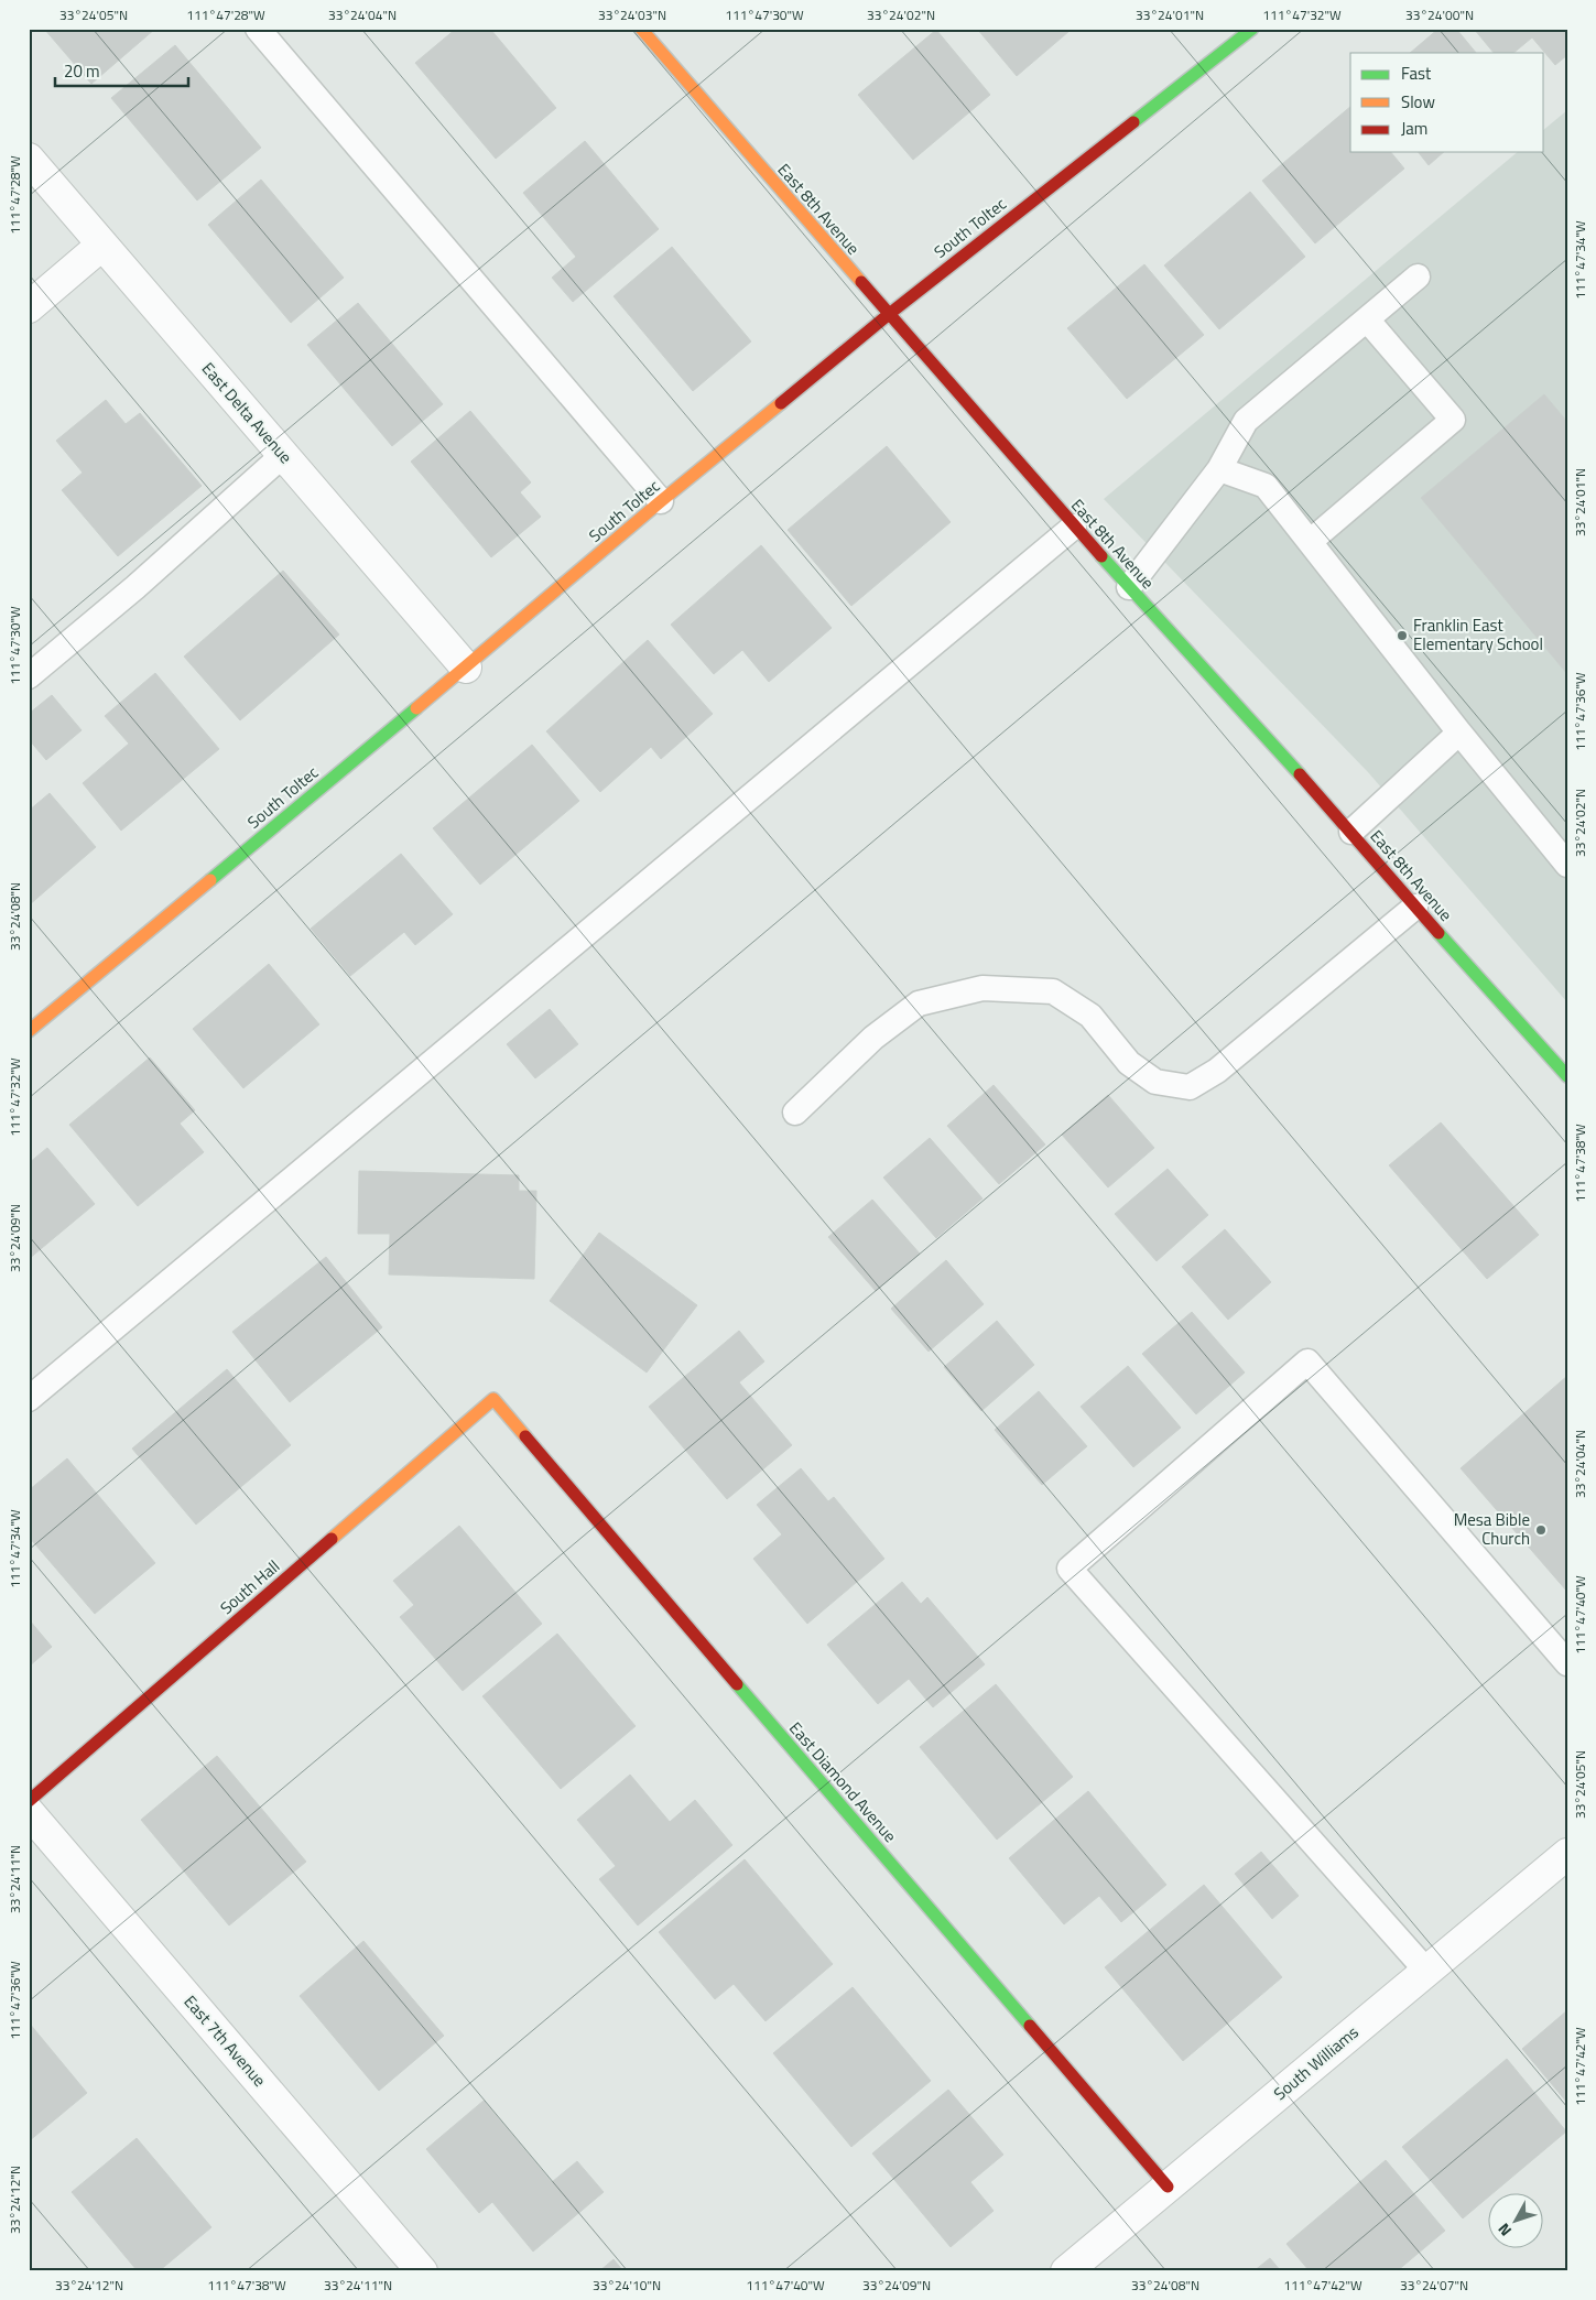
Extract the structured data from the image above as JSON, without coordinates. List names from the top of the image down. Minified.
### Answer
{"streets":{"street":["East 8th Avenue","South Toltec","East Delta Avenue","South Hall","East Diamond Avenue","East 7th Avenue","South Williams"]},"crossings":[["East 8th Avenue","South Toltec"],["South Toltec","East Delta Avenue"],["South Hall","East Diamond Avenue"],["East Diamond Avenue","South Williams"]],"places":["Franklin East Elementary School","Mesa Bible Church"],"legend":["Fast","Slow","Jam"],"scale_bar":"20 m","north":"bottom left","coordinates":["33°24'05\"N","111°47'28\"W","33°24'04\"N","33°24'03\"N","111°47'30\"W","33°24'02\"N","33°24'01\"N","111°47'32\"W","33°24'00\"N","111°47'34\"W","111°47'36\"W","33°24'08\"N","111°47'38\"W","33°24'09\"N","111°47'40\"W","33°24'11\"N","111°47'42\"W","33°24'12\"N","33°24'10\"N","33°24'07\"N"]}
